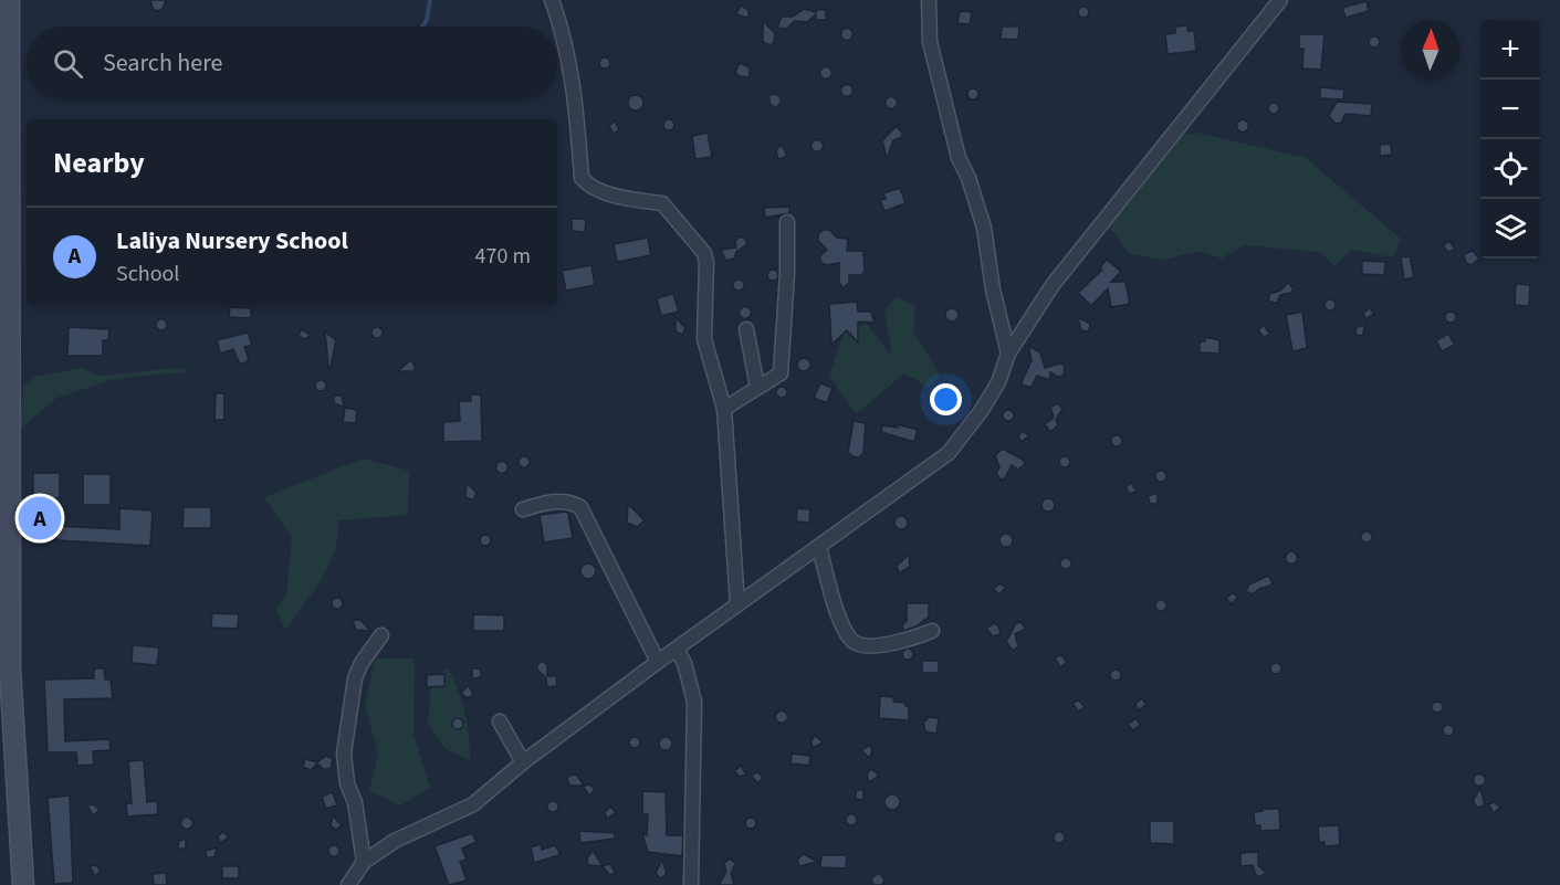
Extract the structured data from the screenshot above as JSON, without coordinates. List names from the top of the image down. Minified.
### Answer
{"north":"top","page":{"map_buttons":["+","−"],"search":"Search here","heading":"Nearby","list":[{"mark":"A","name":"Laliya Nursery School","note":"School","value":"470 m"}],"pins":"A"}}
